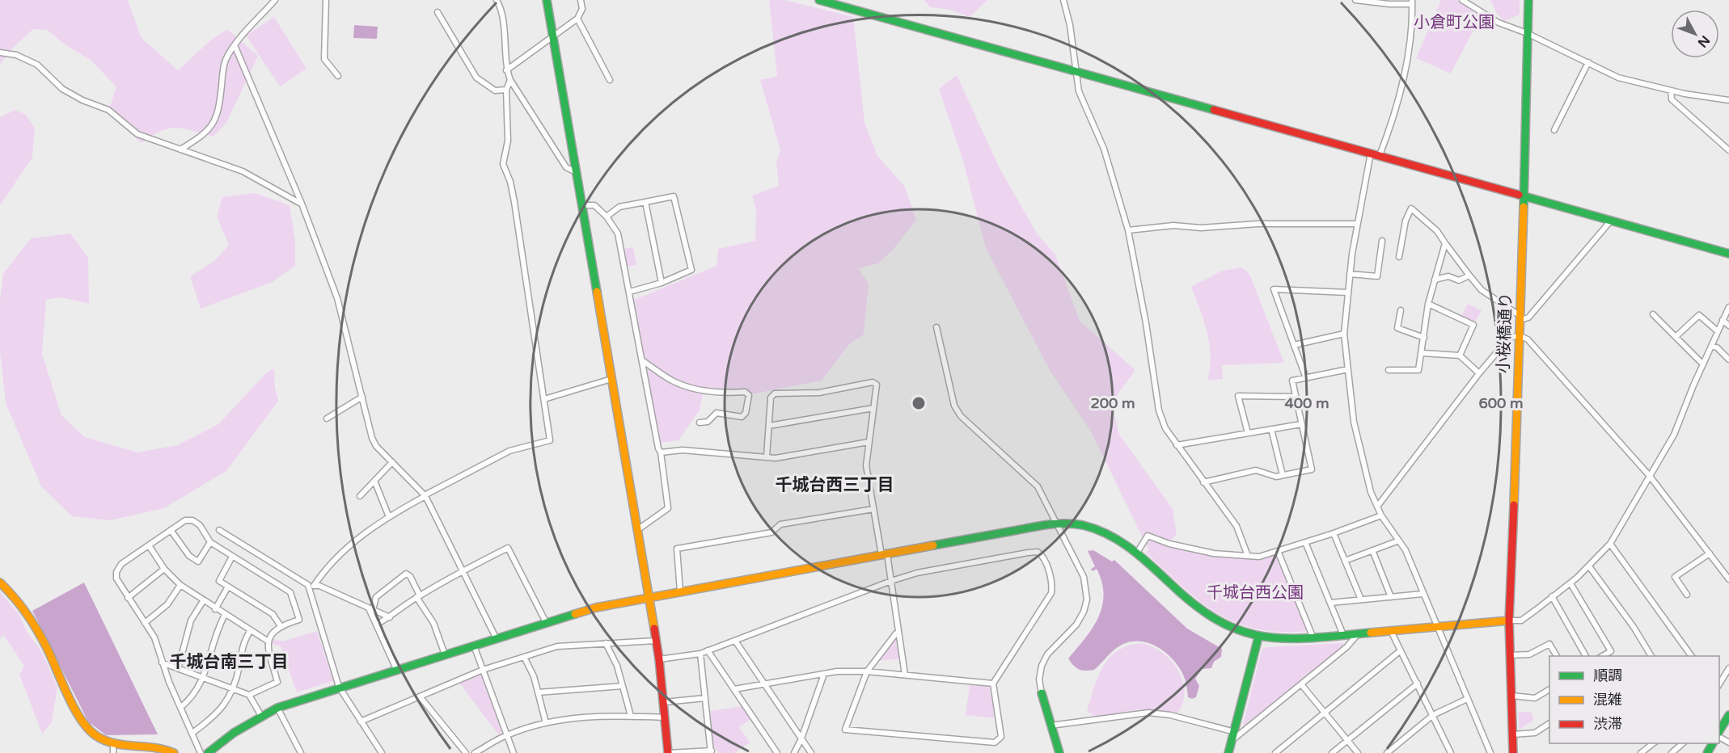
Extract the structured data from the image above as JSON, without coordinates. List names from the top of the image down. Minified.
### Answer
{"streets":{"street":["小桜橋通り"]},"districts":["千城台西三丁目","千城台南三丁目"],"parks":["小倉町公園","千城台西公園"],"legend":["順調","混雑","渋滞"],"north":"bottom right","rings":["200 m","400 m","600 m"]}
